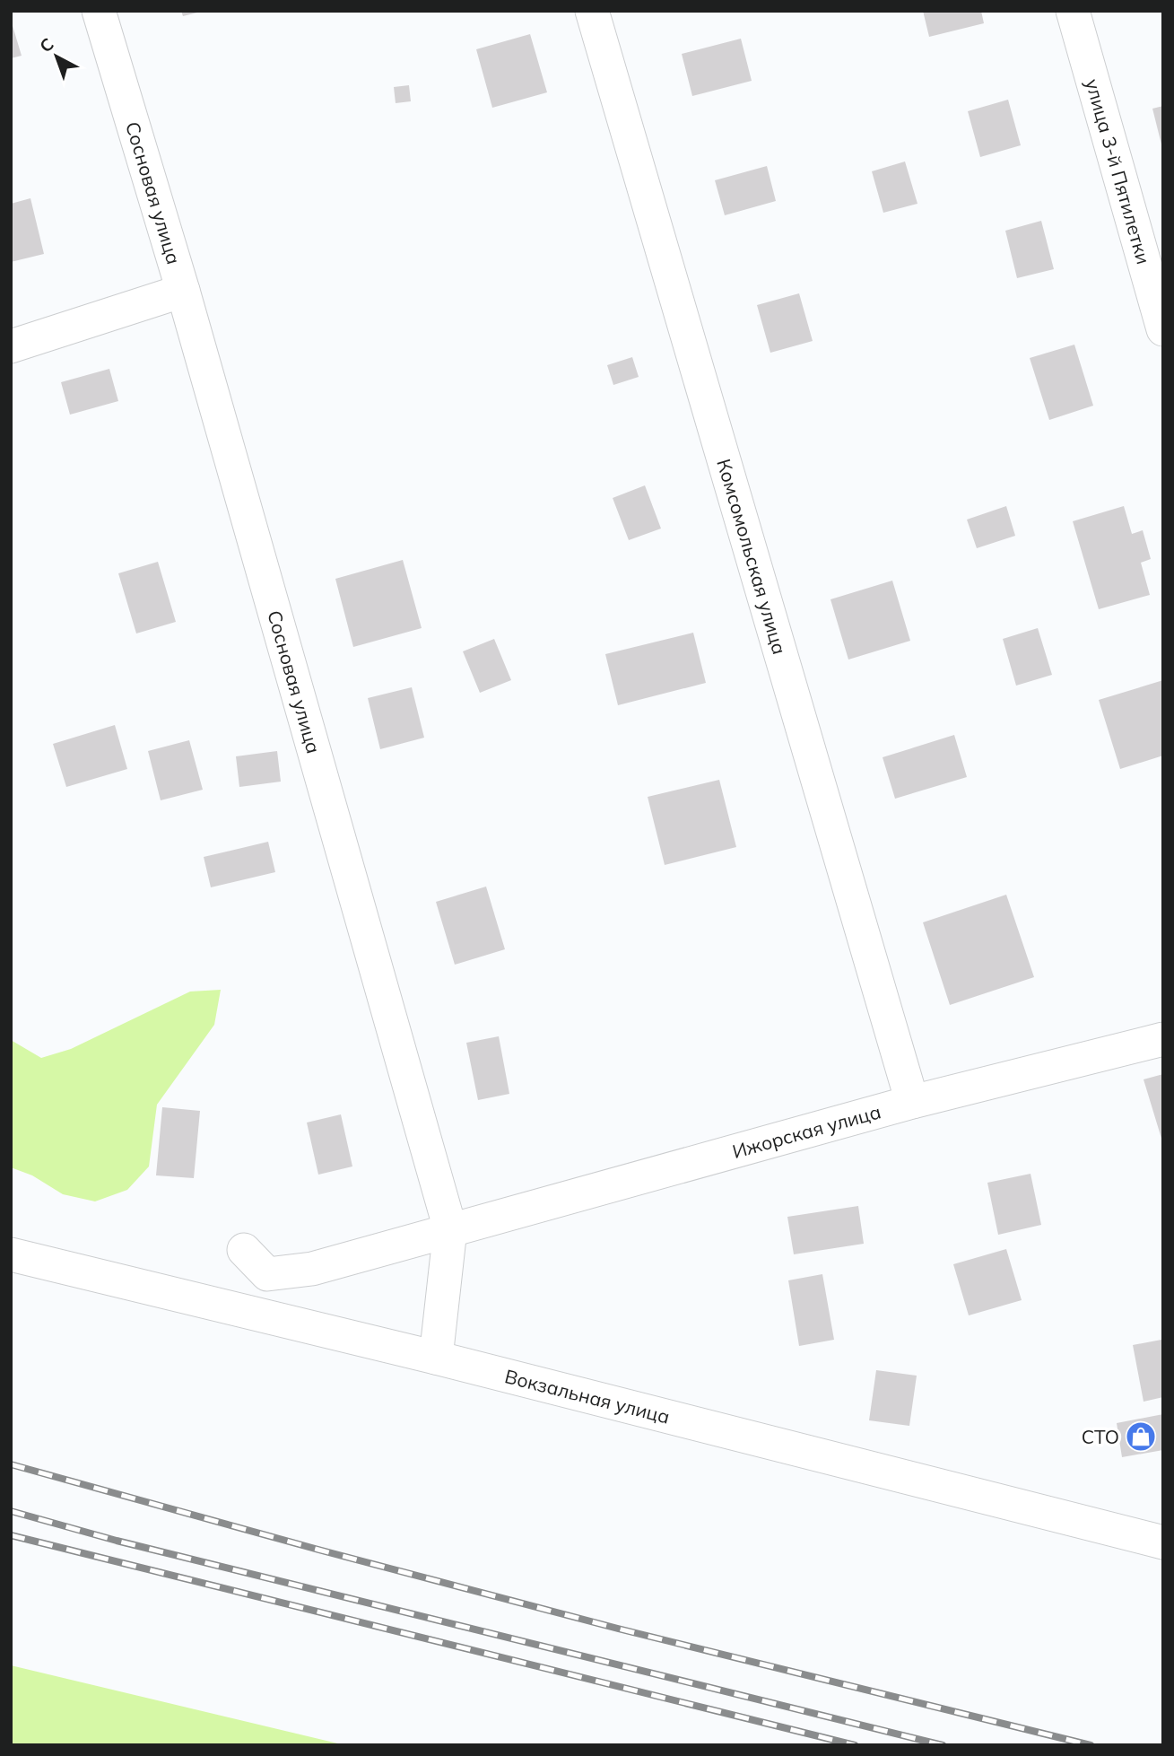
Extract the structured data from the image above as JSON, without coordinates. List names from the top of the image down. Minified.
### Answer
{"streets":{"street":["улица 3-й Пятилетки","Сосновая улица","Комсомольская улица","Ижорская улица","Вокзальная улица"]},"crossings":[["Сосновая улица","Ижорская улица"],["Сосновая улица","Вокзальная улица"],["Комсомольская улица","Ижорская улица"]],"places":{"shop":["СТО"]},"north":"top left"}
